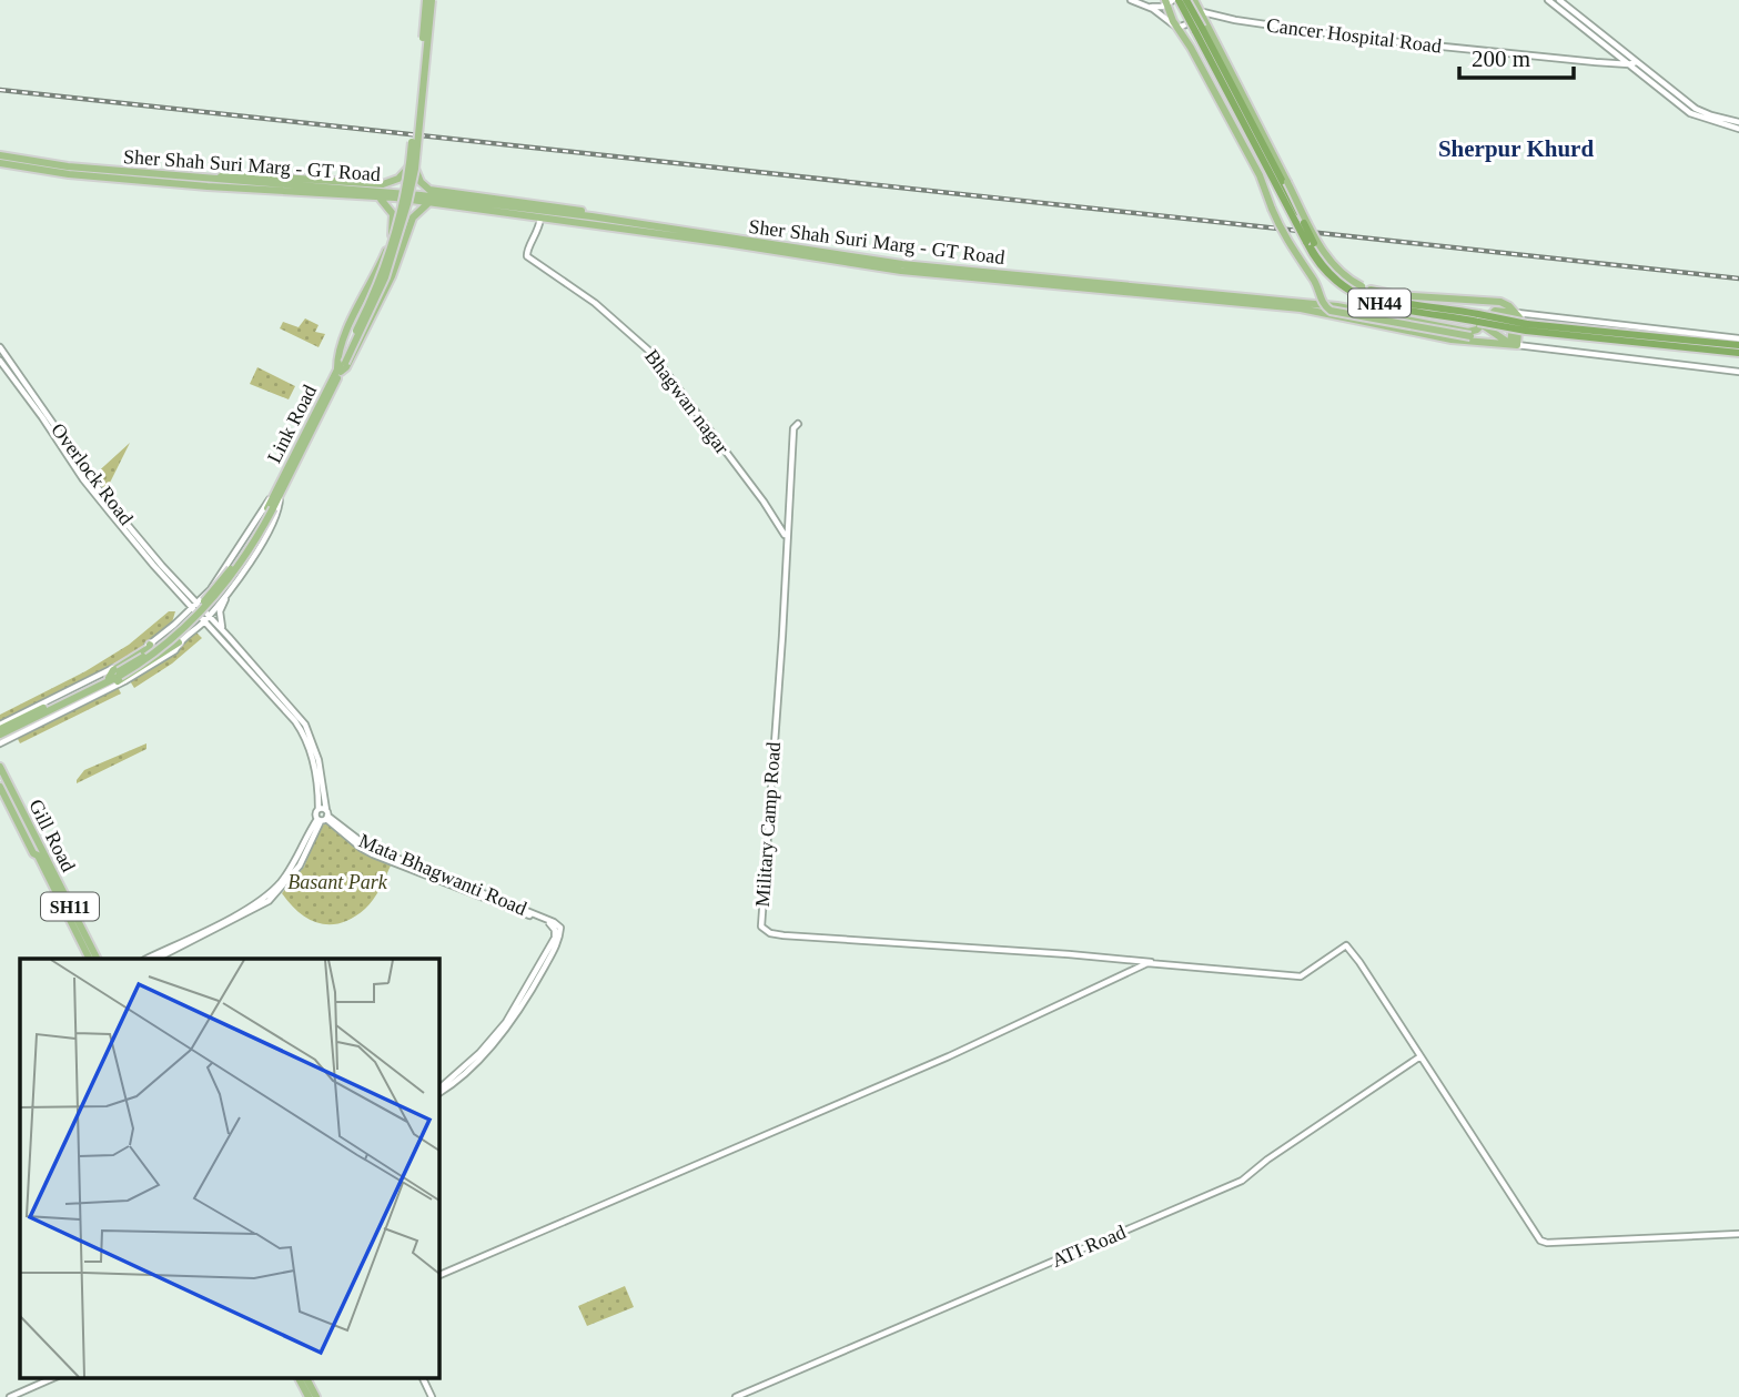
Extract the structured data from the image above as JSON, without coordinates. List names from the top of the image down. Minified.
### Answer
{"streets":{"highway":["NH44"],"main road":["Sher Shah Suri Marg - GT Road","Link Road","Gill Road","SH11"],"street":["Cancer Hospital Road","Bhagwan nagar","Overlock Road","Military Camp Road","Mata Bhagwanti Road","ATI Road"]},"crossings":[["Sher Shah Suri Marg - GT Road","NH44"],["Sher Shah Suri Marg - GT Road","Bhagwan nagar"],["Bhagwan nagar","Military Camp Road"]],"districts":["Sherpur Khurd"],"parks":["Basant Park"],"scale_bar":"200 m"}
